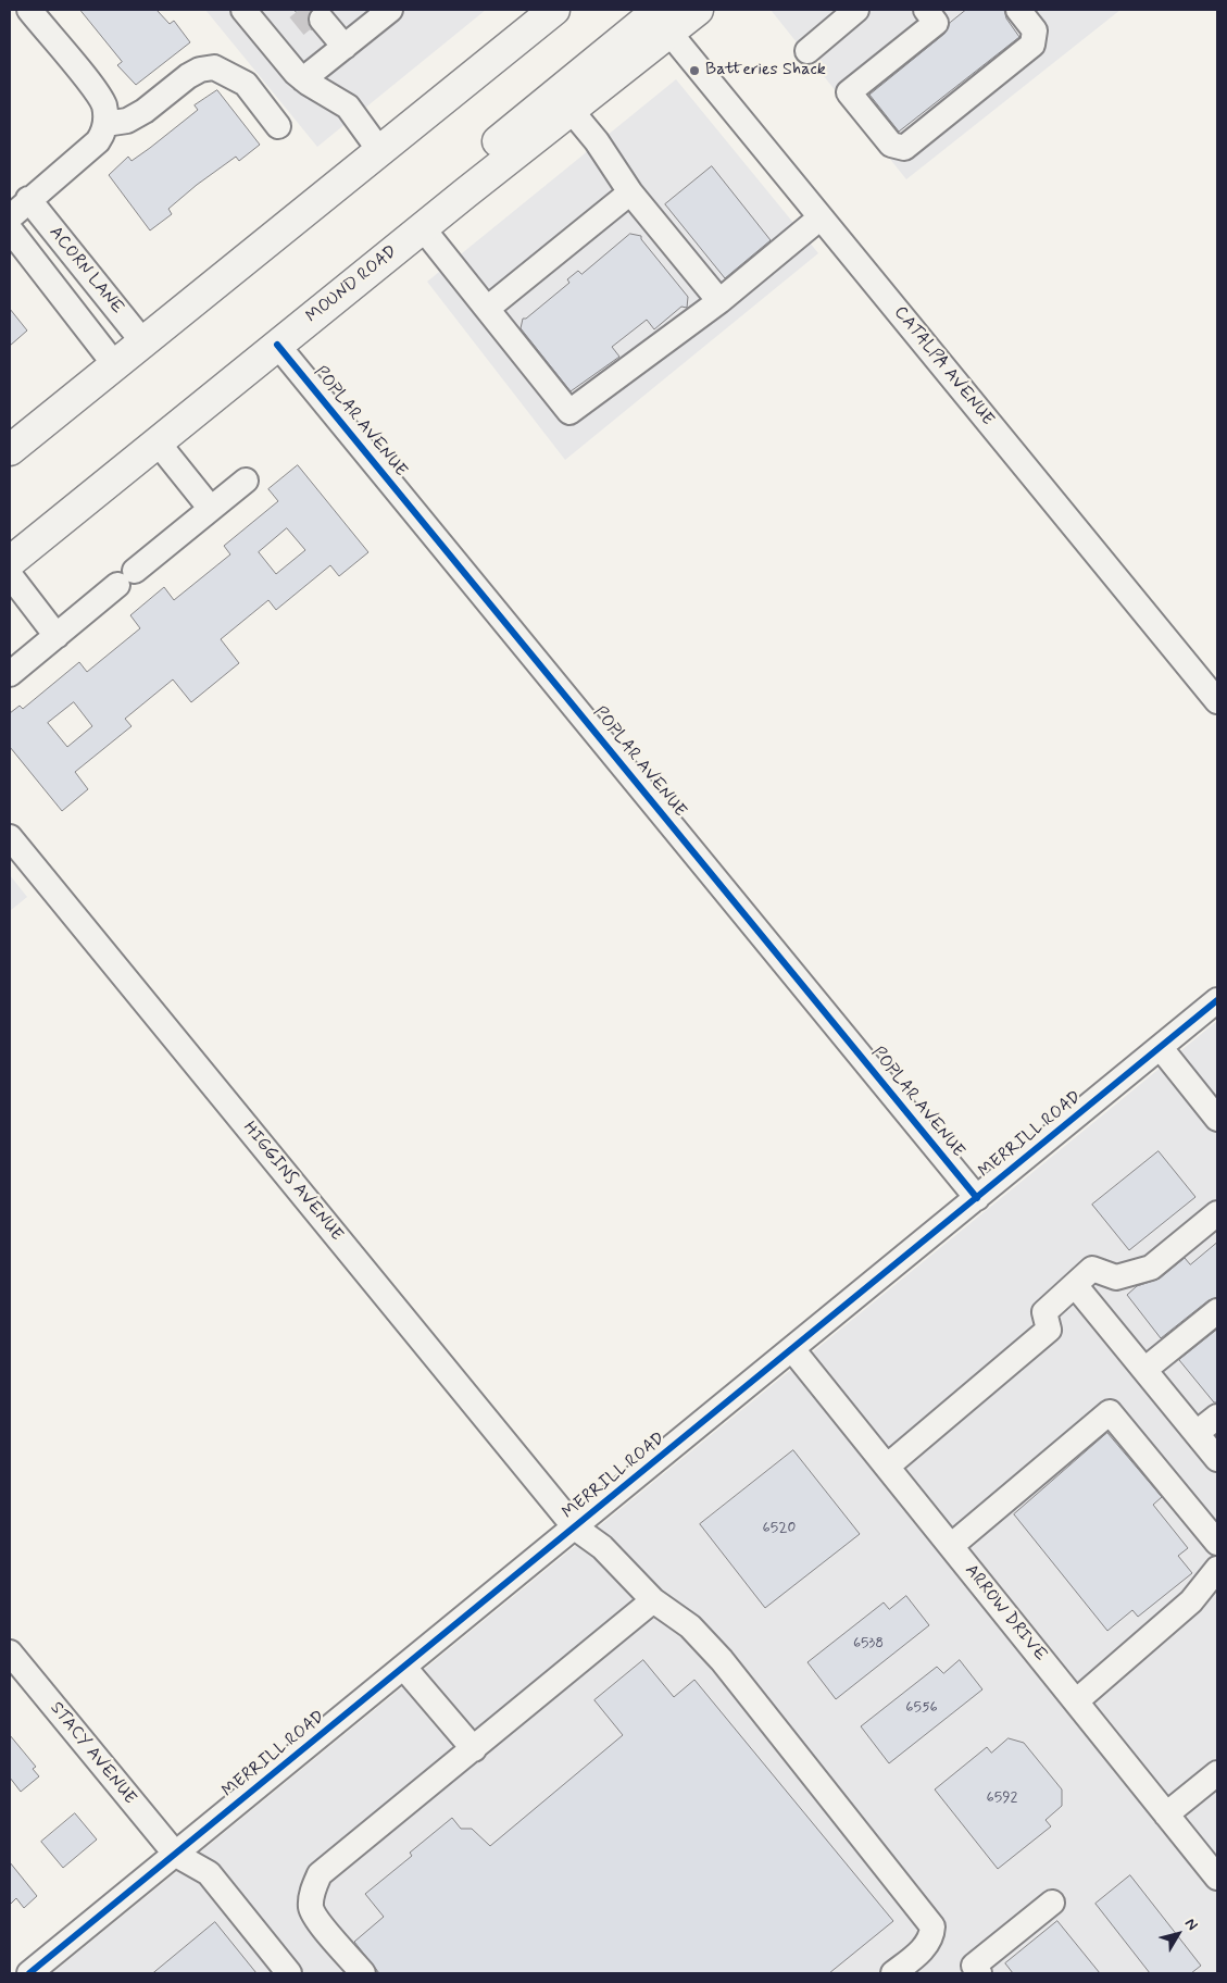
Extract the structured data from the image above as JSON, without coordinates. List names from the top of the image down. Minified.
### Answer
{"streets":{"main road":["MOUND ROAD"],"street":["ACORN LANE","CATALPA AVENUE","POPLAR AVENUE","MERRILL ROAD","HIGGINS AVENUE","ARROW DRIVE","STACY AVENUE"]},"crossings":[["MOUND ROAD","POPLAR AVENUE"],["POPLAR AVENUE","MERRILL ROAD"],["MERRILL ROAD","HIGGINS AVENUE"],["MERRILL ROAD","ARROW DRIVE"],["MERRILL ROAD","STACY AVENUE"]],"places":["Batteries Shack"],"house_numbers":["6520","6538","6556","6592"],"north":"top right"}
